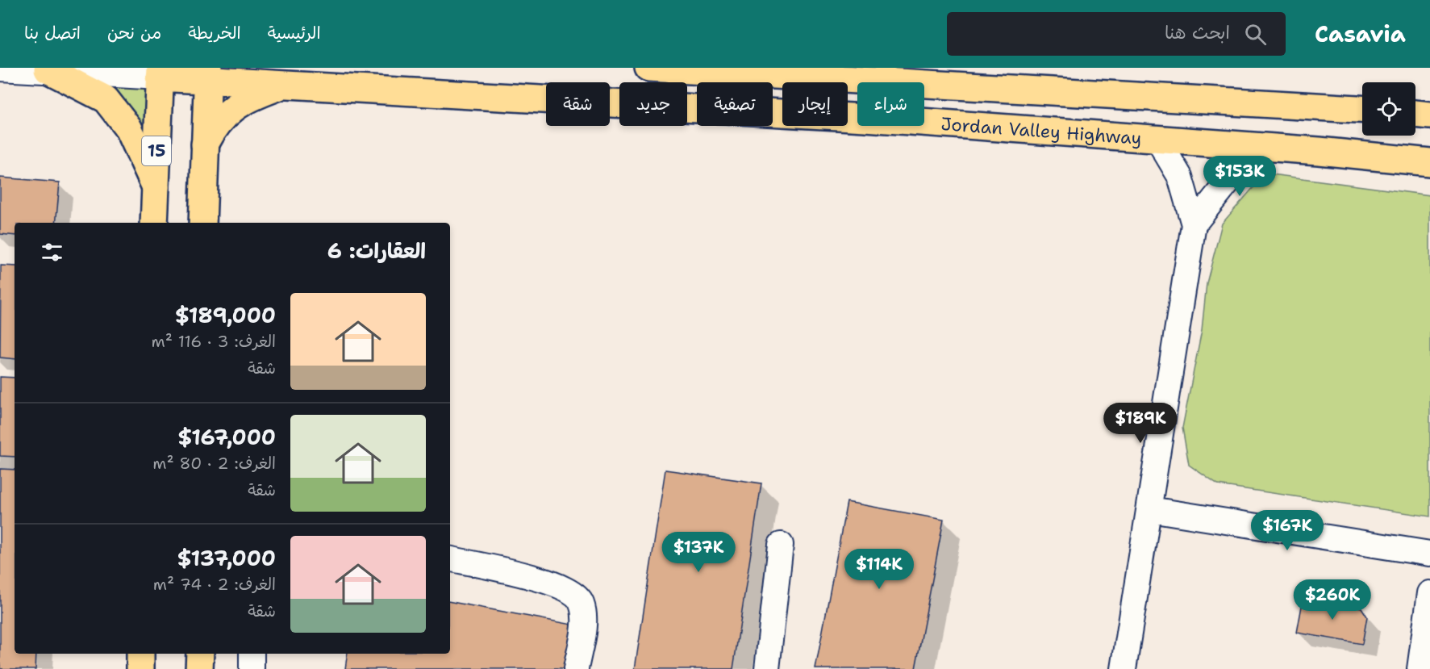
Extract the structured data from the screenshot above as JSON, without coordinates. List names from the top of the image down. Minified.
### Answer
{"streets":{"highway":["Jordan Valley Highway","15"]},"crossings":[["Jordan Valley Highway","15"]],"page":{"header":"Casavia","search":"ابحث هنا","nav":["الرئيسية","الخريطة","من نحن","اتصل بنا"],"chip":["شراء","إيجار","تصفية","جديد","شقة"],"price":["$153K","$189K","$167K","$137K","$114K","$260K"],"heading":"العقارات: 6","list":[{"name":"$189,000","note":"الغرف: 3 · 116 m² · شقة"},{"name":"$167,000","note":"الغرف: 2 · 80 m² · شقة"},{"name":"$137,000","note":"الغرف: 2 · 74 m² · شقة"}]}}
